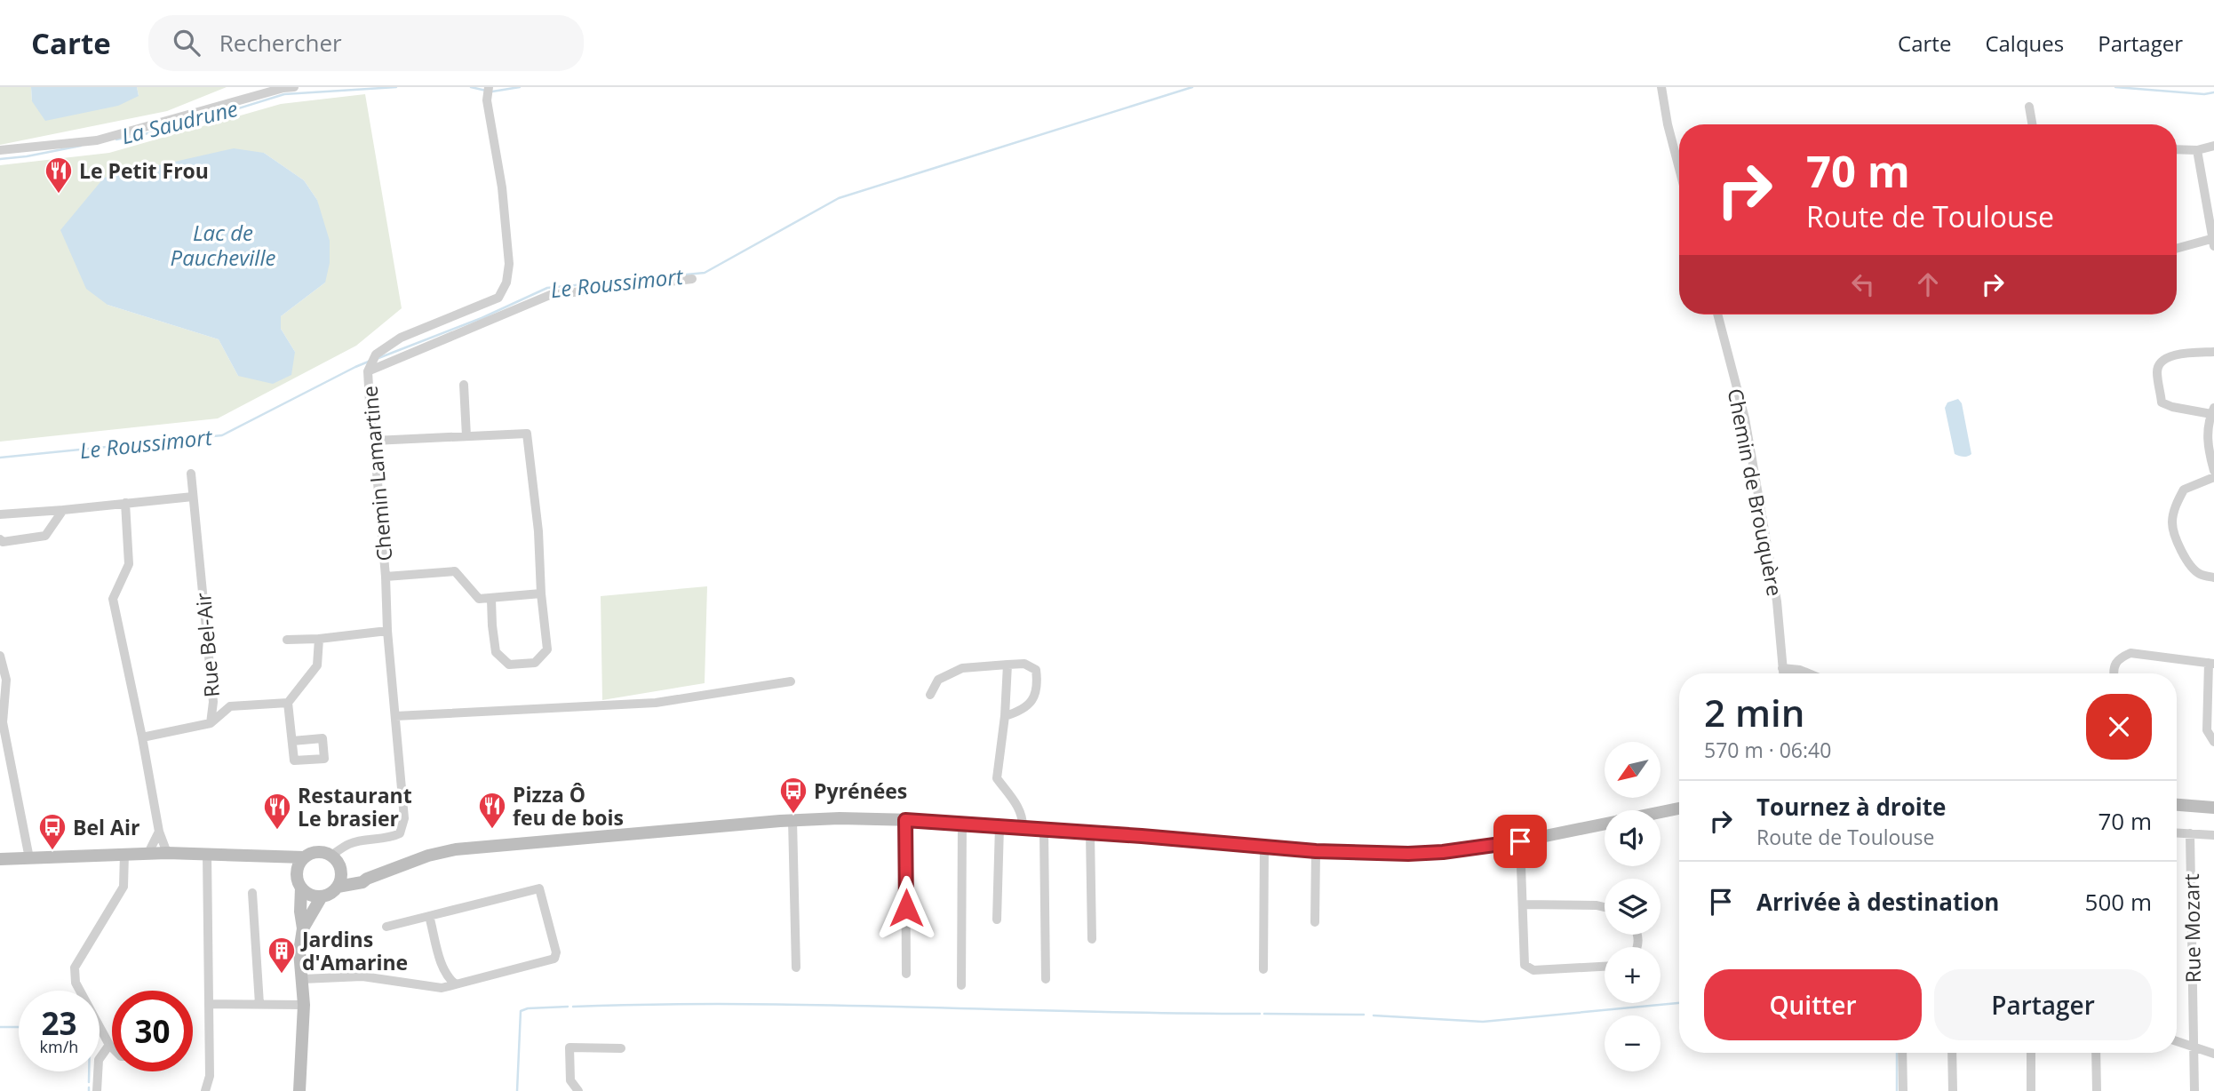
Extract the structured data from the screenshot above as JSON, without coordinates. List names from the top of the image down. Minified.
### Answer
{"streets":{"street":["Chemin Lamartine","Chemin de Brouquère","Rue Bel-Air","Rue Mozart"]},"water":["La Saudrune","Lac de Paucheville","Le Roussimort"],"places":{"restaurant":["Le Petit Frou","Pizza Ô feu de bois","Restaurant Le brasier"],"bus stop":["Pyrénées","Bel Air"],"building":["Jardins d'Amarine"]},"north":"bottom left","page":{"header":"Carte","search":"Rechercher","nav":["Carte","Calques","Partager"],"turn":["70 m","Route de Toulouse"],"heading":["2 min","570 m · 06:40"],"map_buttons":["+","−"],"list":[{"name":"Tournez à droite","note":"Route de Toulouse","value":"70 m"},{"name":"Arrivée à destination","value":"500 m"}],"buttons":["Quitter","Partager"],"speed":"23 km/h","limit":"30"}}
